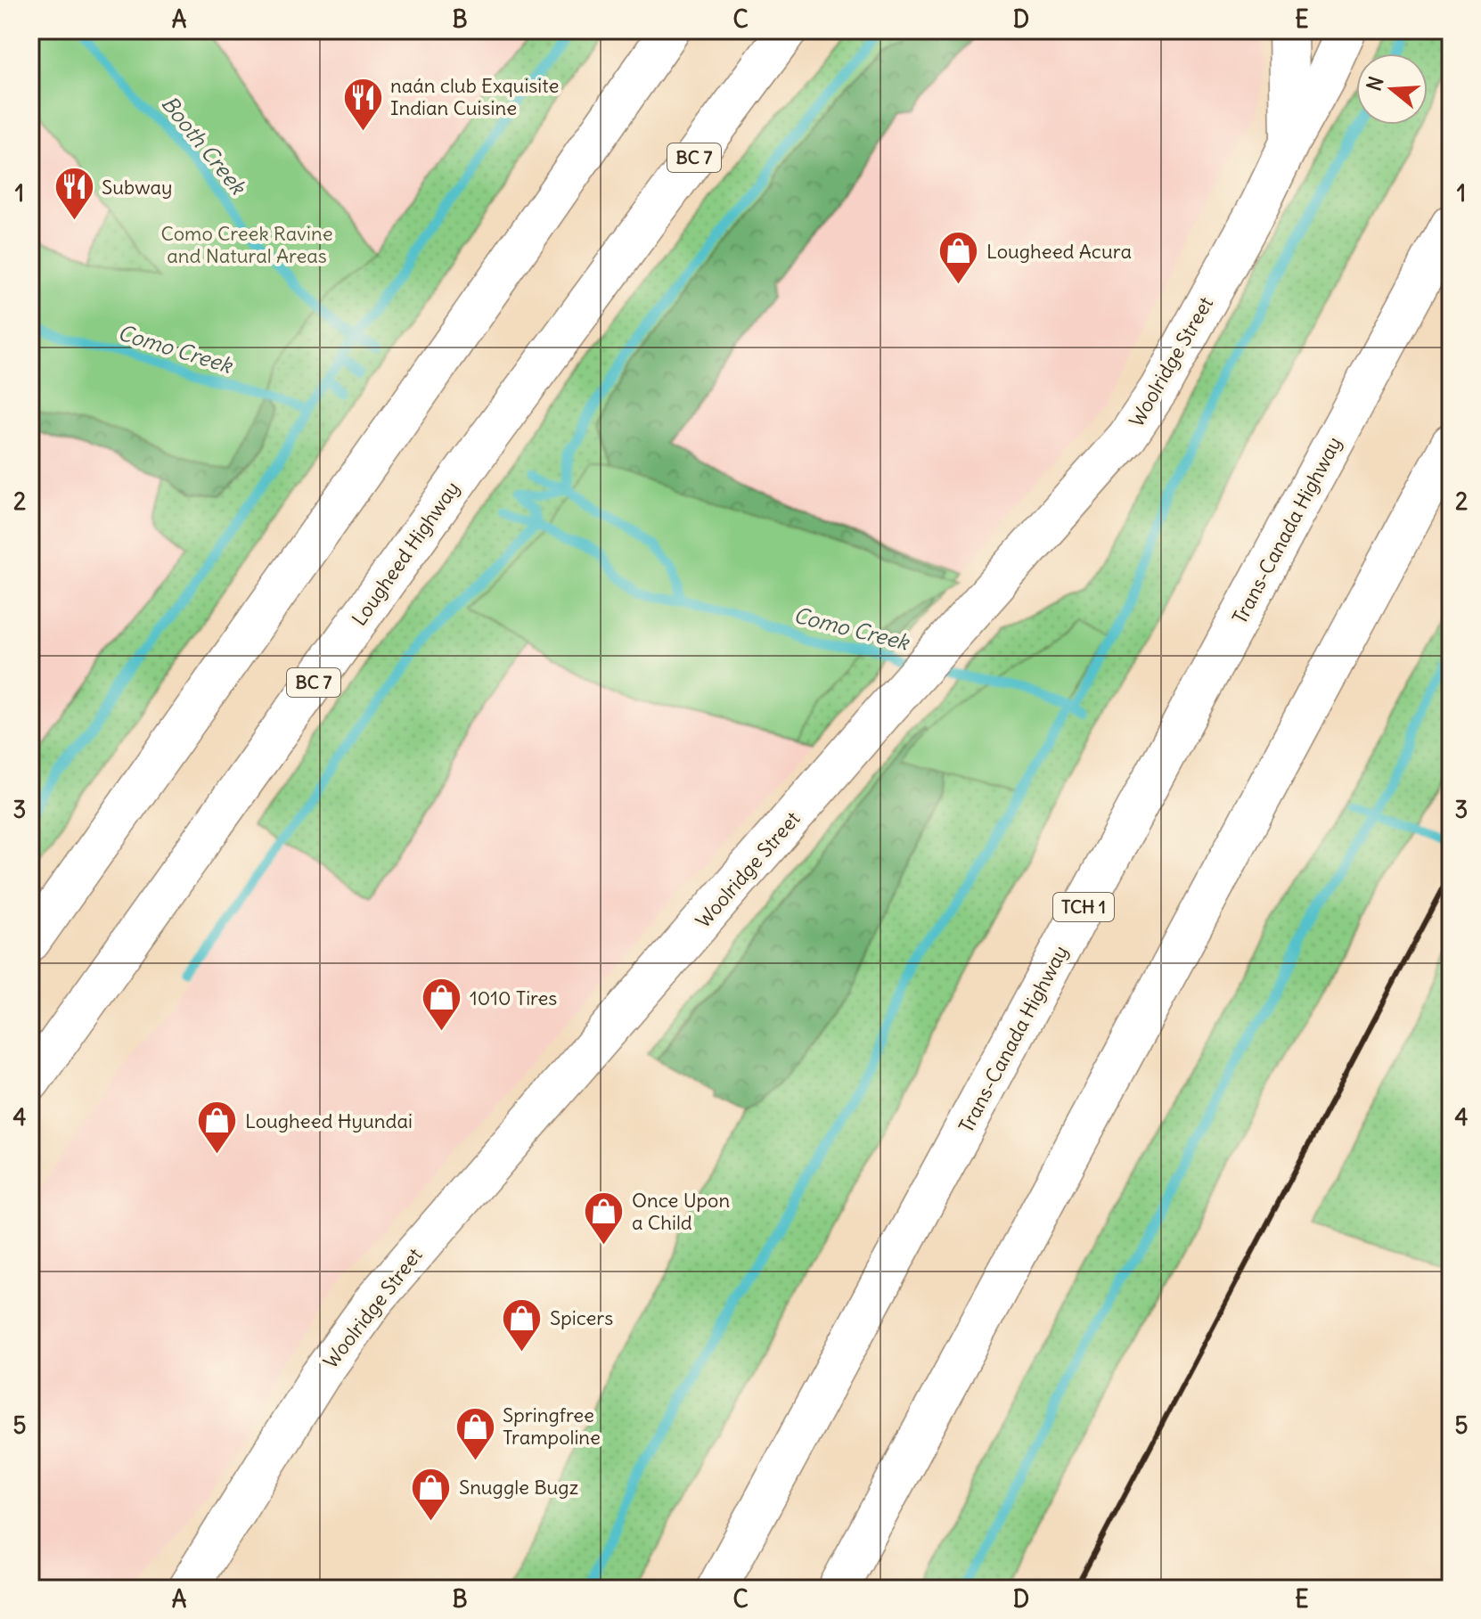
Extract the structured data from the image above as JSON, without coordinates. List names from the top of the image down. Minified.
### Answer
{"streets":{"main road":["BC 7","Woolridge Street","Trans-Canada Highway","Lougheed Highway","TCH 1"]},"water":["Booth Creek","Como Creek"],"parks":["Como Creek Ravine and Natural Areas"],"places":{"restaurant":["naán club Exquisite Indian Cuisine","Subway"],"shop":["Lougheed Acura","1010 Tires","Lougheed Hyundai","Once Upon a Child","Spicers","Springfree Trampoline","Snuggle Bugz"]},"north":"left","grid":{"columns":["A","B","C","D","E"],"rows":["1","2","3","4","5"]}}
